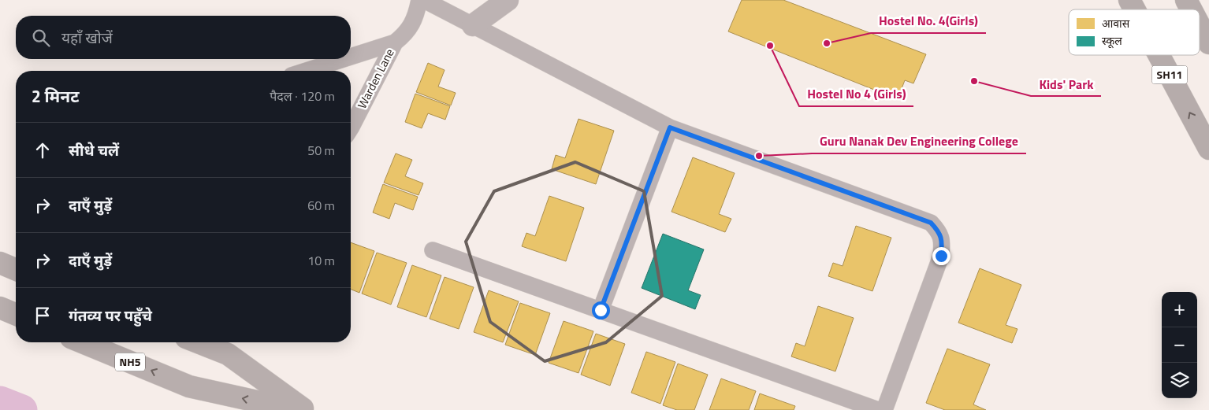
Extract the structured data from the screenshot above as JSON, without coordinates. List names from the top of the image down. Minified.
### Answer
{"streets":{"highway":["NH5"],"main road":["SH11"],"lane":["Warden Lane"]},"places":["Hostel No. 4(Girls)","Hostel No 4 (Girls)","Kids' Park","Guru Nanak Dev Engineering College"],"legend":["आवास","स्कूल"],"page":{"search":"यहाँ खोजें","heading":["2 मिनट","पैदल · 120 m"],"list":[["सीधे चलें","50 m"],["दाएँ मुड़ें","60 m"],["दाएँ मुड़ें","10 m"],"गंतव्य पर पहुँचे"],"map_buttons":["+","−"]}}
